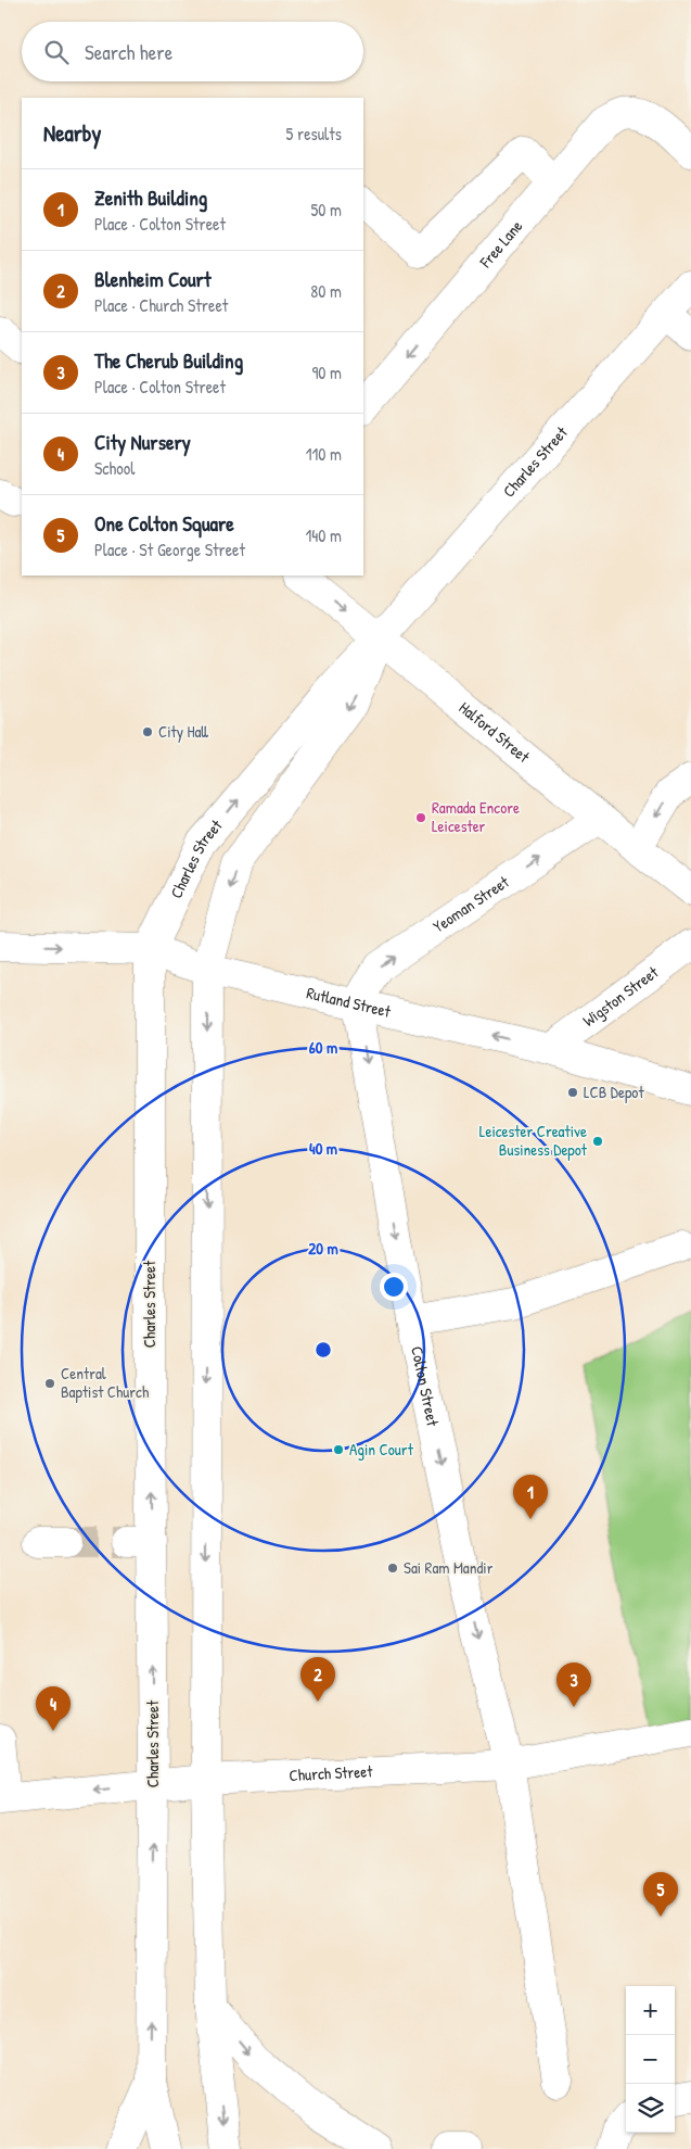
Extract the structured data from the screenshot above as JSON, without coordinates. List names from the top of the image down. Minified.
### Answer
{"streets":{"street":["Free Lane","Charles Street","Halford Street","Yeoman Street","Wigston Street","Rutland Street","Colton Street","Church Street"]},"crossings":[["Charles Street","Halford Street"],["Charles Street","Rutland Street"],["Charles Street","Church Street"],["Halford Street","Yeoman Street"],["Yeoman Street","Rutland Street"],["Yeoman Street","Colton Street"],["Wigston Street","Rutland Street"],["Rutland Street","Colton Street"],["Colton Street","Church Street"]],"one_way":["Free Lane","Yeoman Street","Colton Street"],"places":["City Hall","Ramada Encore Leicester","LCB Depot","Leicester Creative Business Depot","Central Baptist Church","Agin Court","Sai Ram Mandir"],"page":{"search":"Search here","heading":["Nearby","5 results"],"list":[{"mark":"1","name":"Zenith Building","note":"Place · Colton Street","value":"50 m"},{"mark":"2","name":"Blenheim Court","note":"Place · Church Street","value":"80 m"},{"mark":"3","name":"The Cherub Building","note":"Place · Colton Street","value":"90 m"},{"mark":"4","name":"City Nursery","note":"School","value":"110 m"},{"mark":"5","name":"One Colton Square","note":"Place · St George Street","value":"140 m"}],"pins":["1","2","3","4","5"],"map_buttons":["+","−"]},"rings":["60 m","40 m","20 m"]}
